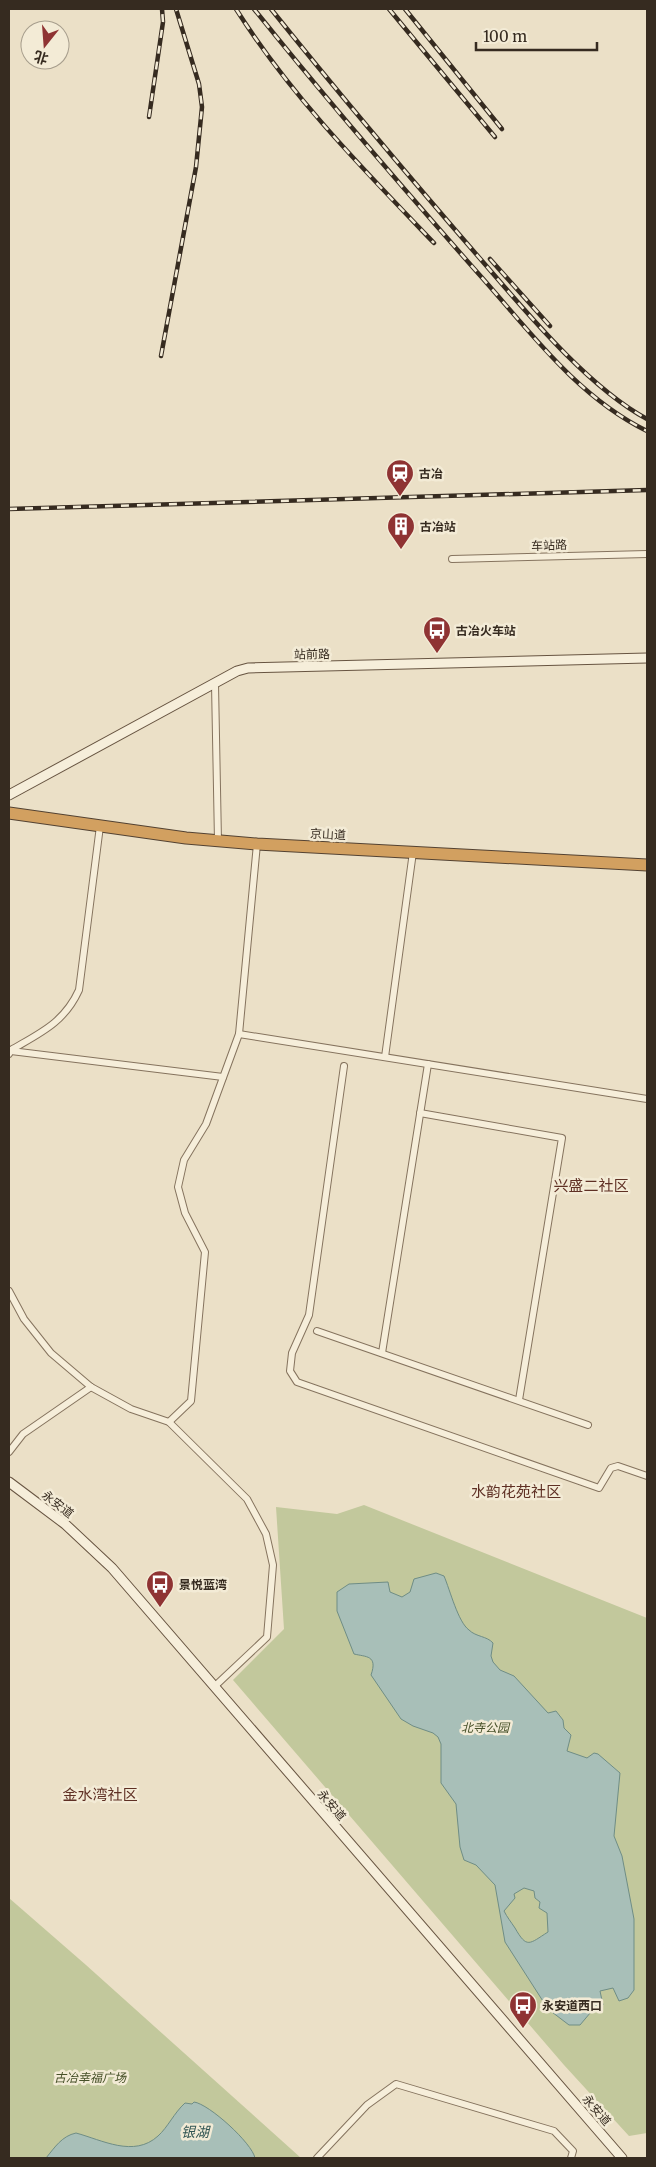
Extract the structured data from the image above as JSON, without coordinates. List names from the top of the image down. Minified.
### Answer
{"streets":{"highway":["京山道"],"main road":["站前路","永安道"],"street":["车站路"]},"districts":["兴盛二社区","水韵花苑社区","金水湾社区"],"water":["银湖"],"parks":["北寺公园","古冶幸福广场"],"places":{"station":["古冶"],"building":["古冶站"],"bus stop":["古冶火车站","景悦蓝湾","永安道西口"]},"scale_bar":"100 m","north":"bottom"}
